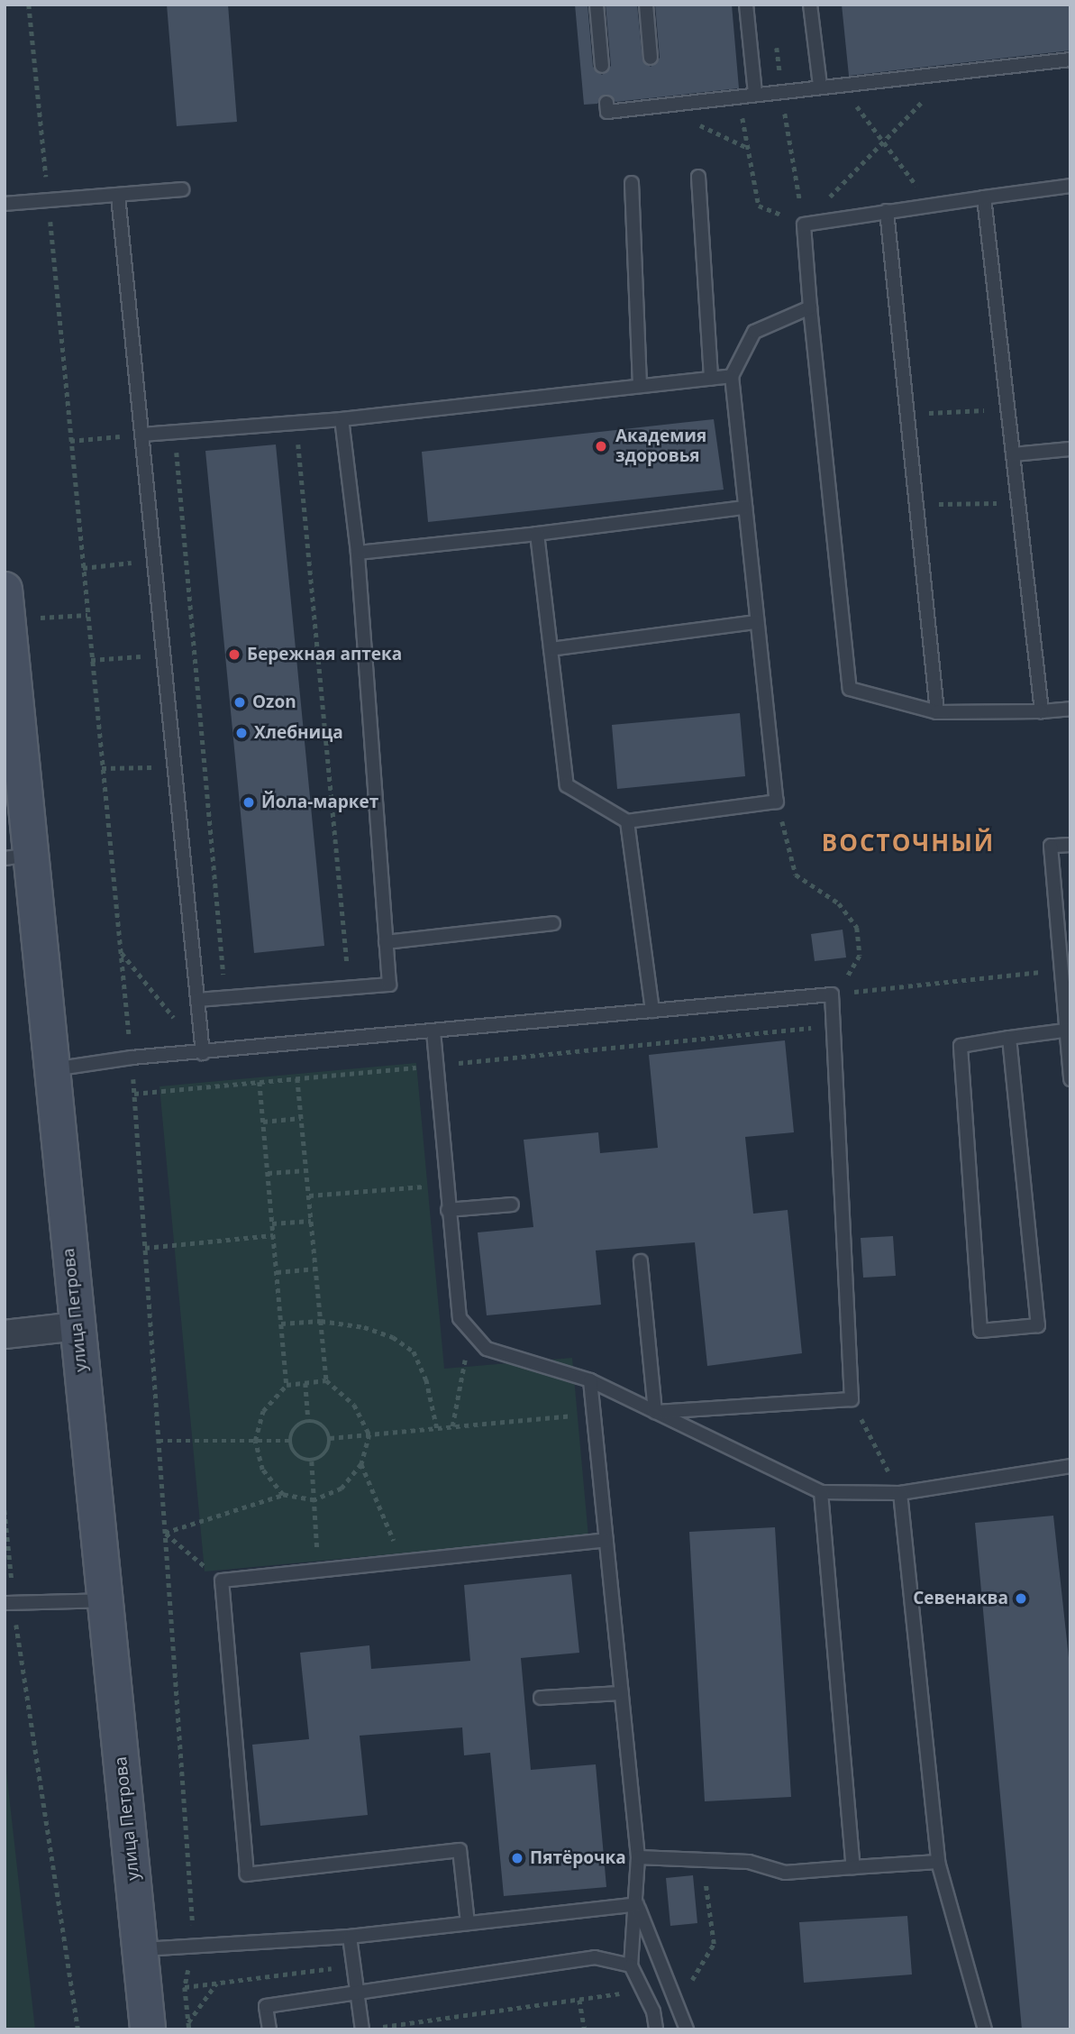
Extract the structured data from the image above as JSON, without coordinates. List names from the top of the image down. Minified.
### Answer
{"streets":{"main road":["улица Петрова"]},"districts":["ВОСТОЧНЫЙ"],"places":["Академия здоровья","Бережная аптека","Ozon","Хлебница","Йола-маркет","Севенаква","Пятёрочка"]}
